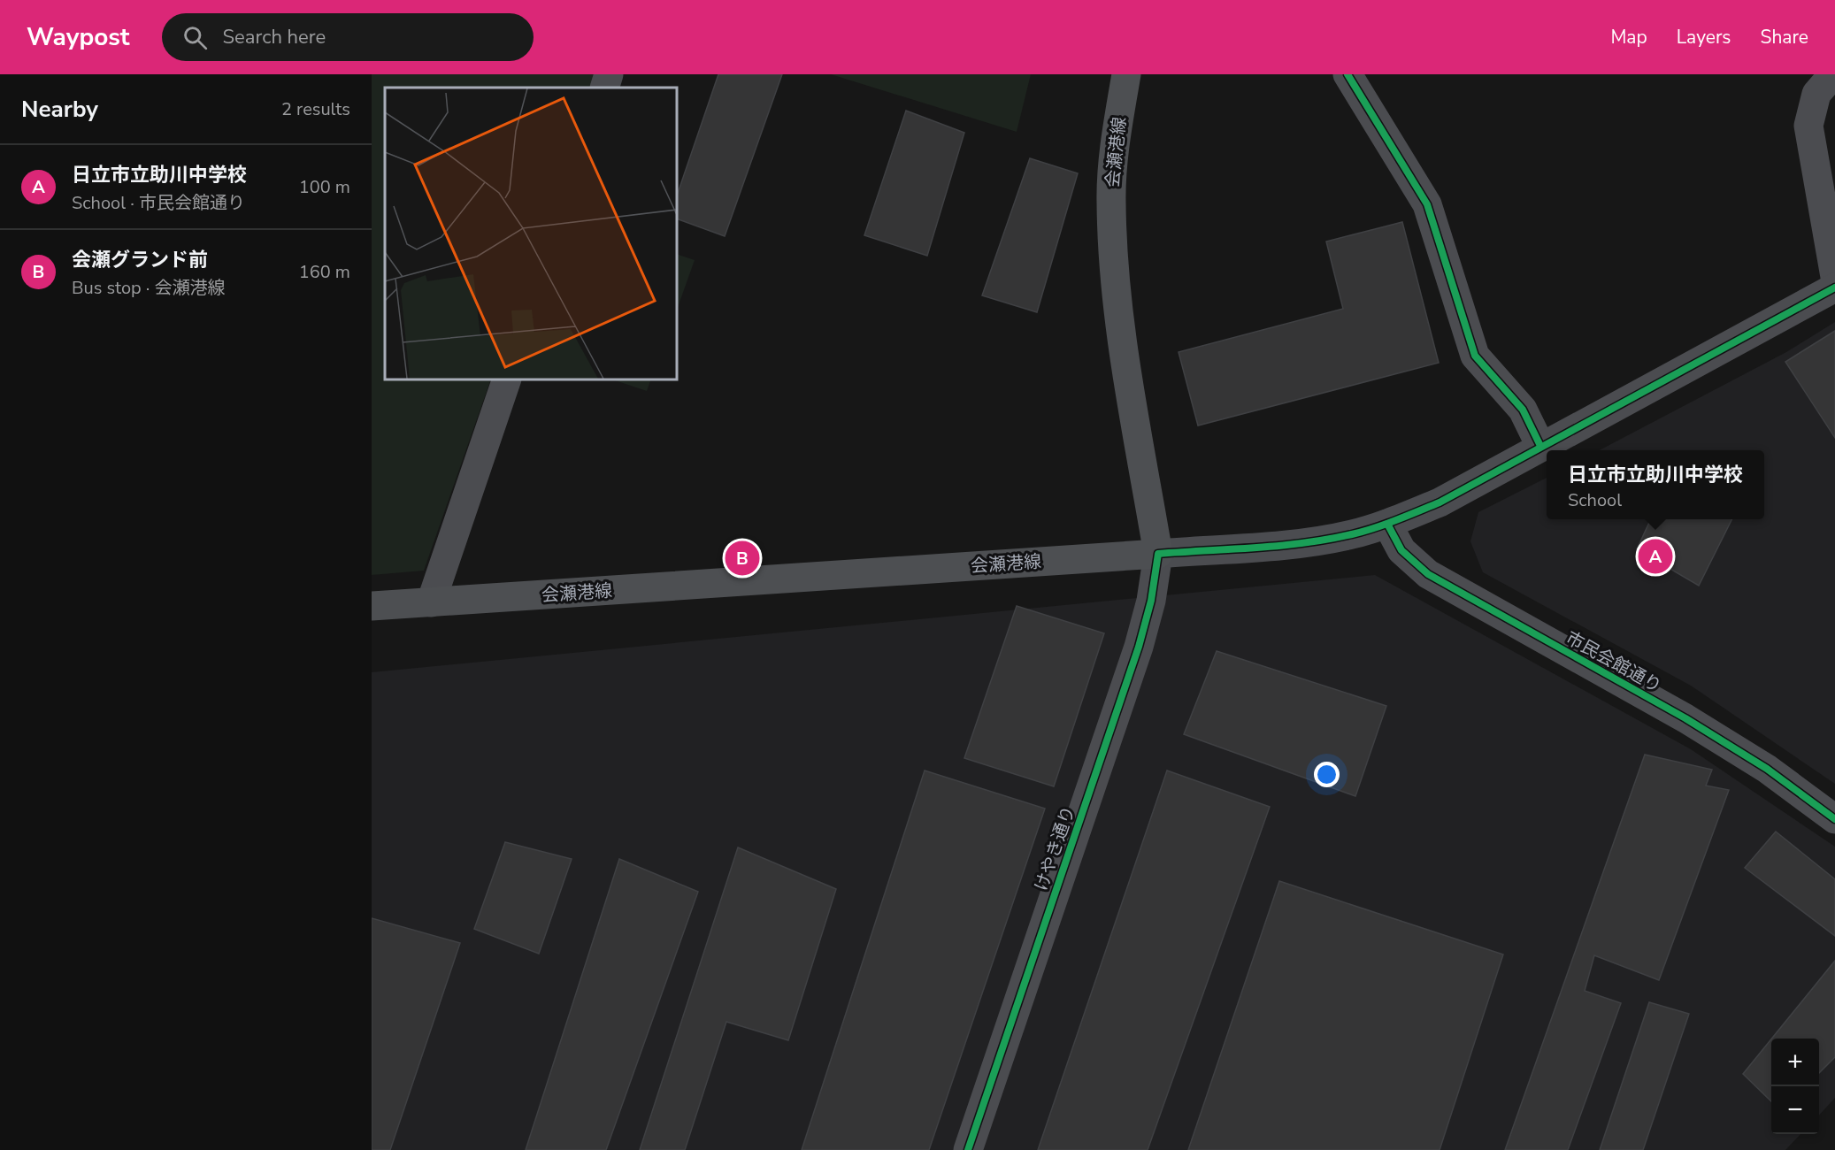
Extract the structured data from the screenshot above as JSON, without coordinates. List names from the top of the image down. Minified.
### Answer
{"streets":{"main road":["会瀬港線"],"street":["市民会館通り","けやき通り"]},"crossings":[["会瀬港線","けやき通り"]],"page":{"header":"Waypost","search":"Search here","nav":["Map","Layers","Share"],"heading":["Nearby","2 results"],"list":[{"mark":"A","name":"日立市立助川中学校","note":"School · 市民会館通り","value":"100 m"},{"mark":"B","name":"会瀬グランド前","note":"Bus stop · 会瀬港線","value":"160 m"}],"popup":["日立市立助川中学校","School"],"pins":["A","B"],"map_buttons":["+","−"]}}
